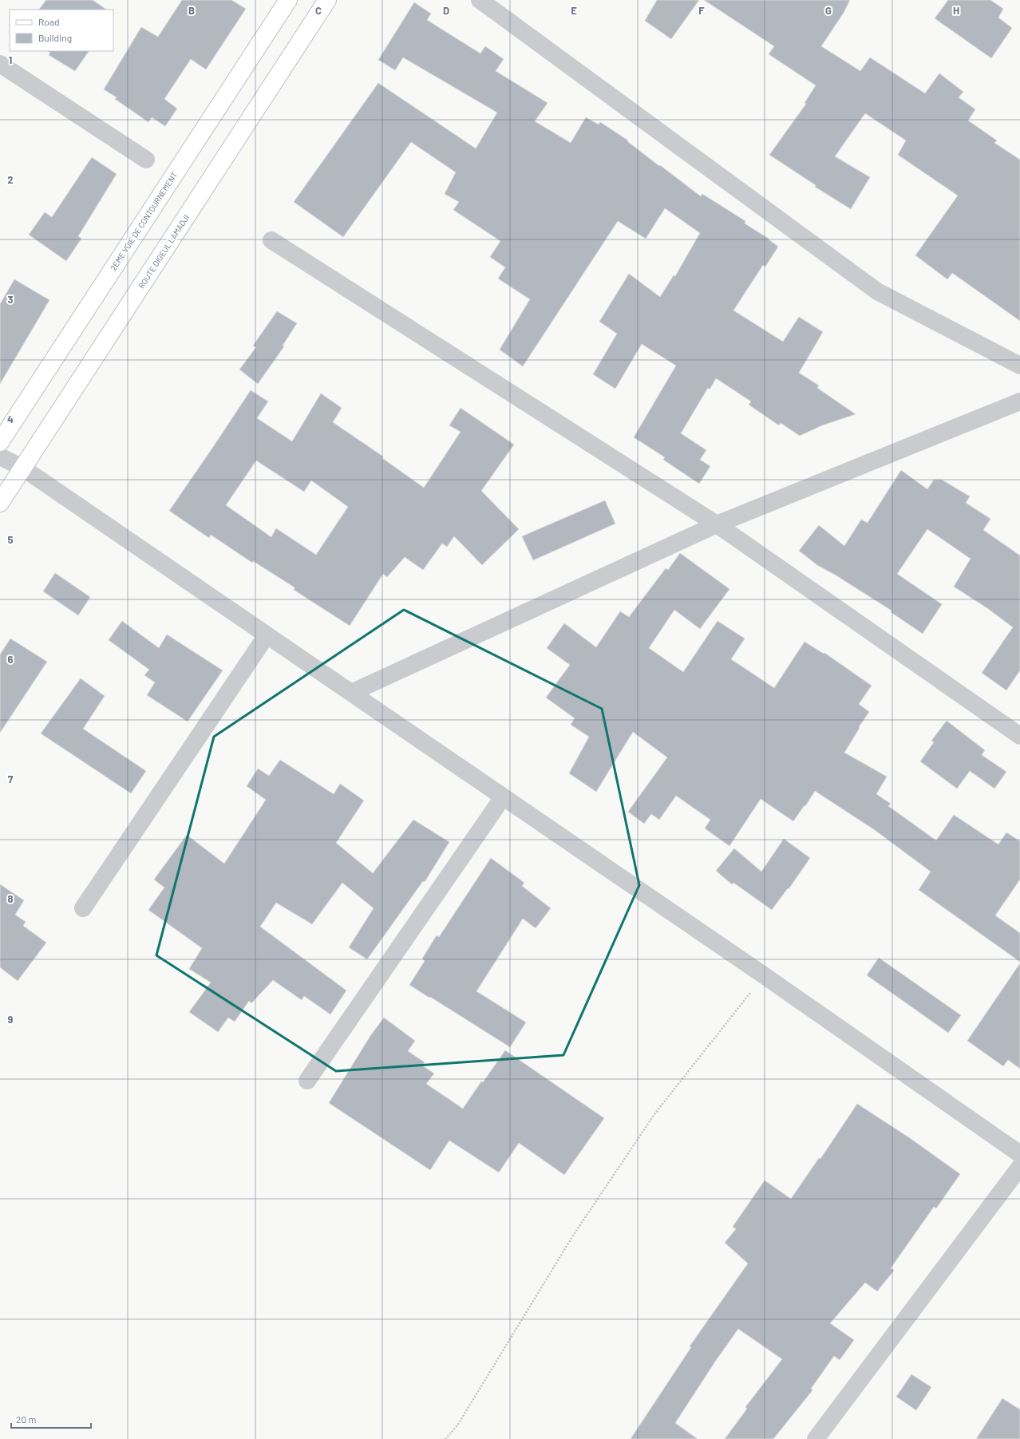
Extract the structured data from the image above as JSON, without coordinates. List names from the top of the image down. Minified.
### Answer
{"streets":{"main road":["2EME VOIE DE CONTOURNEMENT","ROUTE DIGEUL LAMADJI"]},"legend":["Road","Building"],"scale_bar":"20 m","grid":{"columns":["B","C","D","E","F","G","H"],"rows":["1","2","3","4","5","6","7","8","9"]}}
